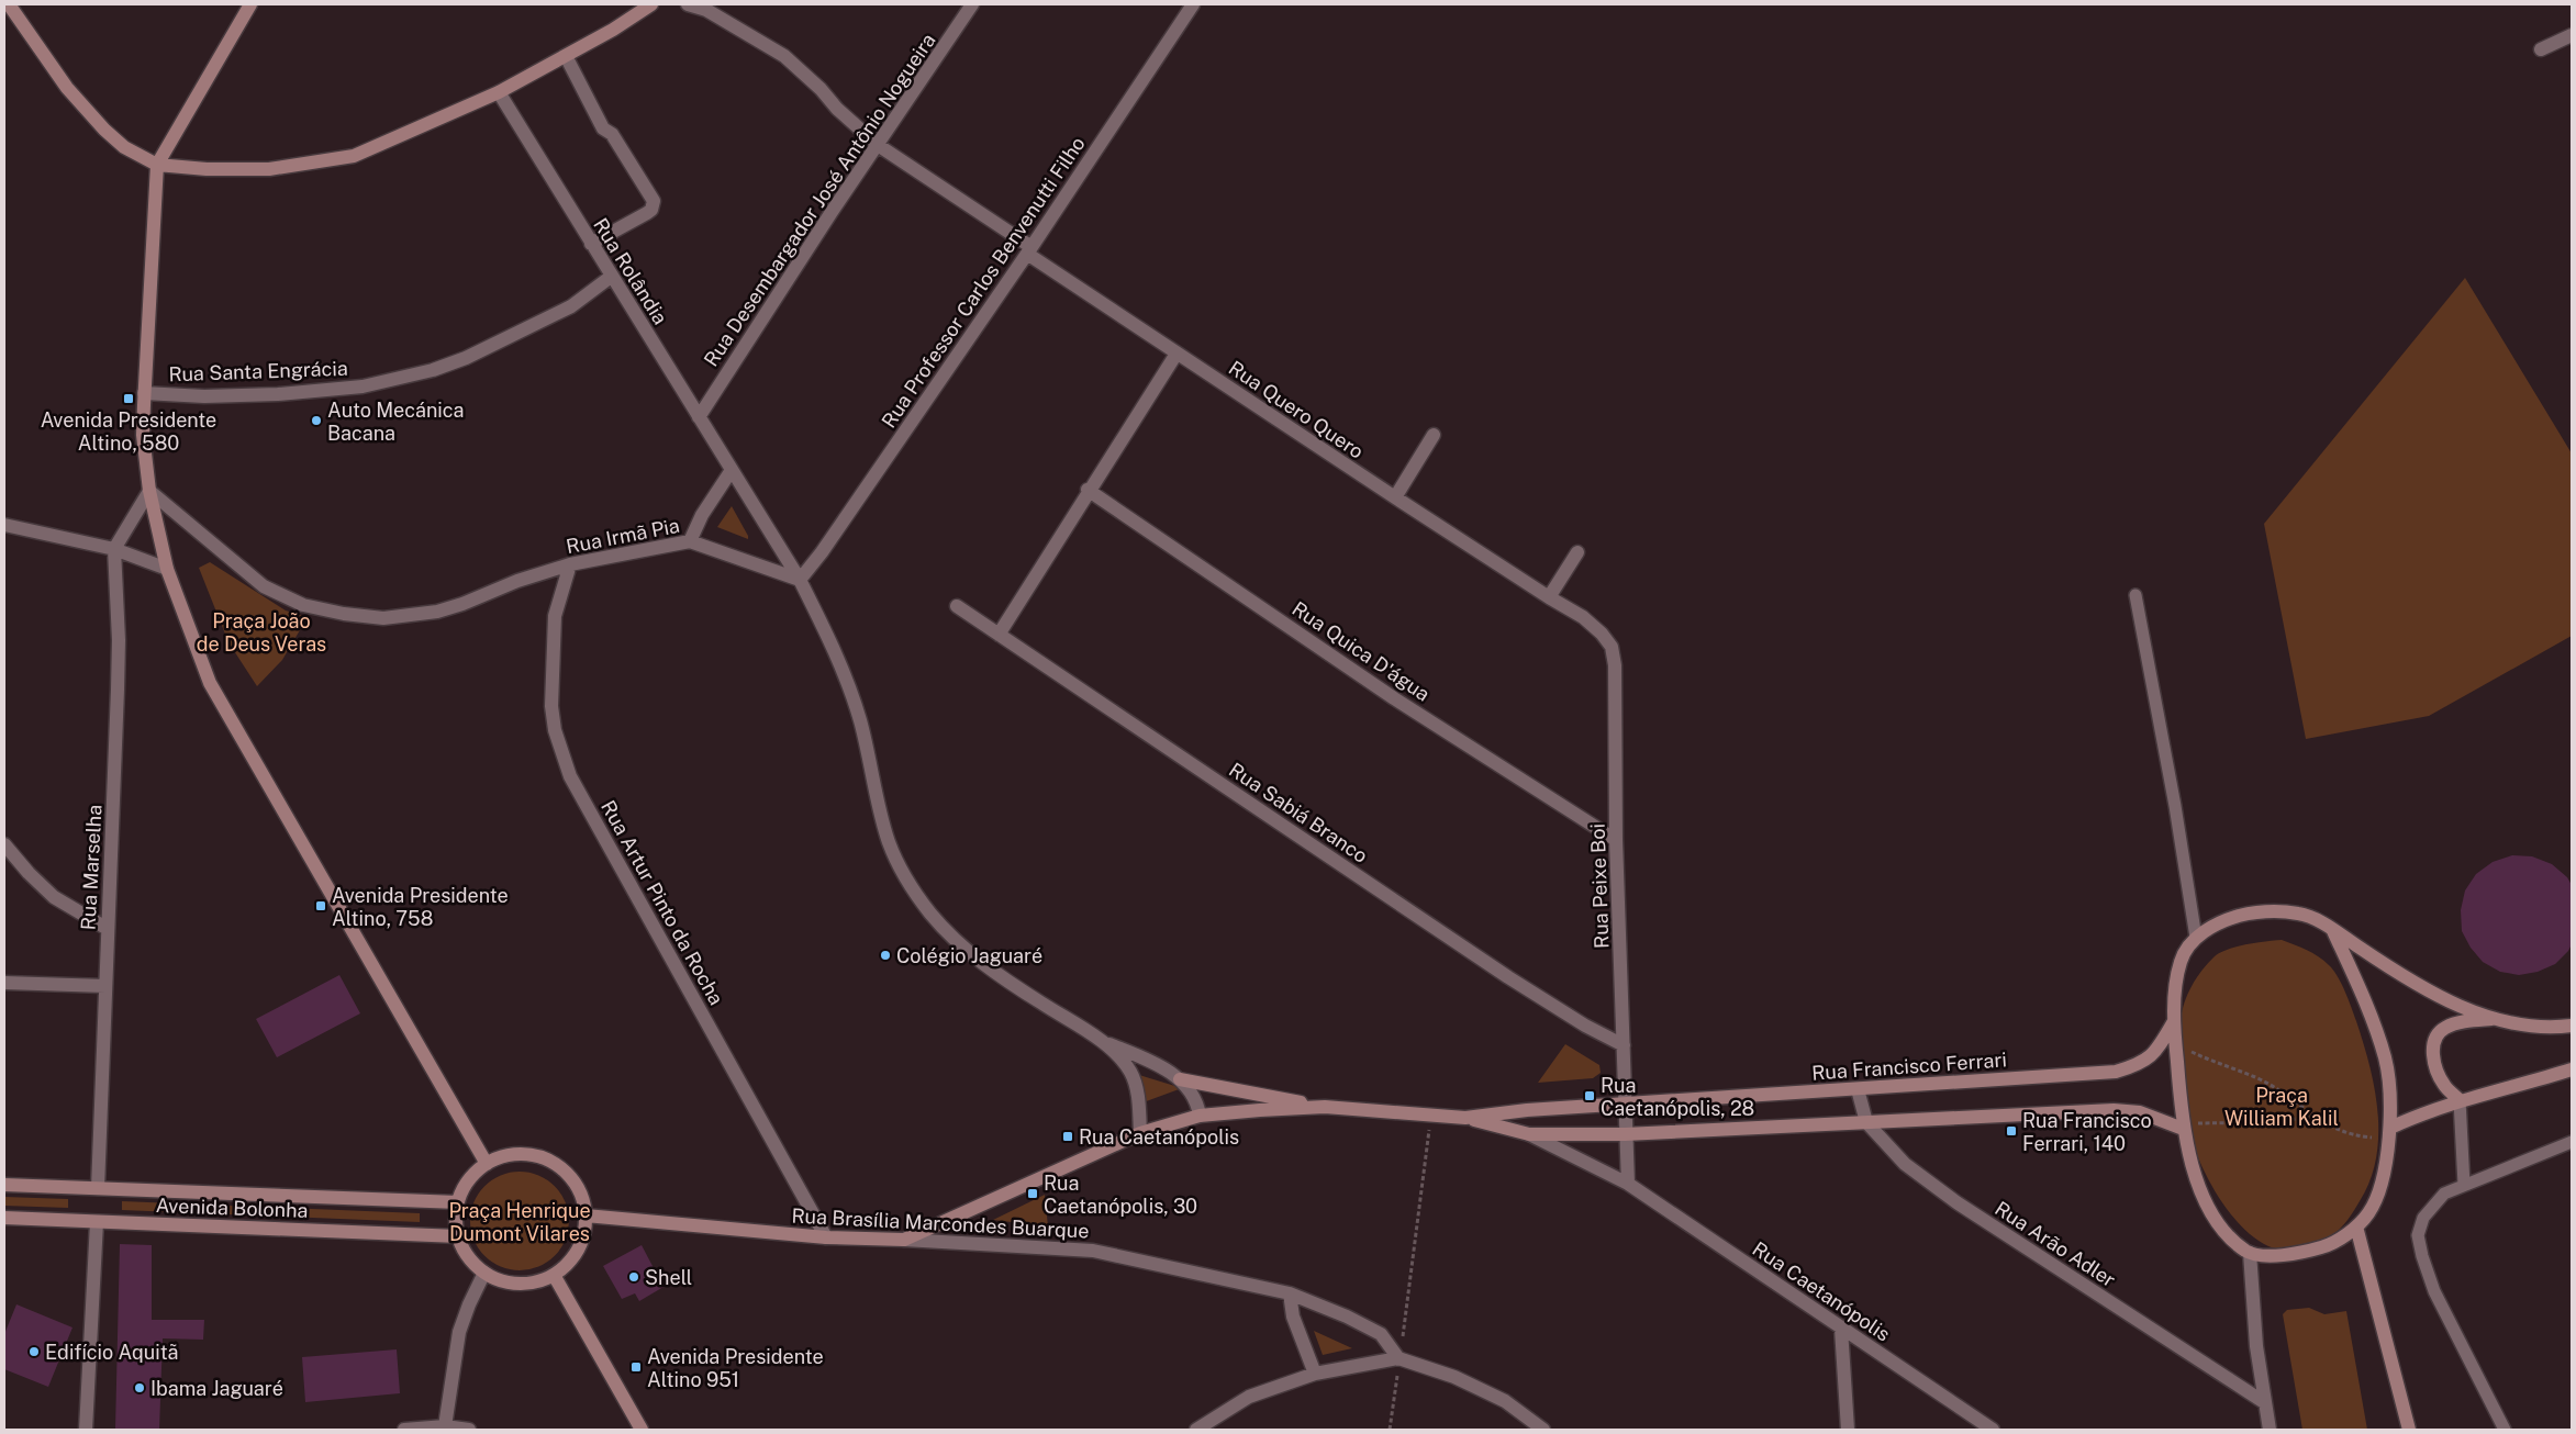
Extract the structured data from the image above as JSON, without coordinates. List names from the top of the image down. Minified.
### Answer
{"streets":{"main road":["Rua Francisco Ferrari","Avenida Bolonha","Rua Brasília Marcondes Buarque","Rua Caetanópolis"],"street":["Rua Desembargador José Antônio Nogueira","Rua Rolândia","Rua Professor Carlos Benvenutti Filho","Rua Santa Engrácia","Rua Quero Quero","Rua Irmã Pia","Rua Quica D'água","Rua Sabiá Branco","Rua Marselha","Rua Peixe Boi","Rua Artur Pinto da Rocha","Rua Arão Adler"]},"crossings":[["Rua Desembargador José Antônio Nogueira","Rua Rolândia"],["Rua Desembargador José Antônio Nogueira","Rua Quero Quero"],["Rua Rolândia","Rua Professor Carlos Benvenutti Filho"],["Rua Rolândia","Rua Santa Engrácia"],["Rua Rolândia","Rua Irmã Pia"],["Rua Professor Carlos Benvenutti Filho","Rua Quero Quero"],["Rua Professor Carlos Benvenutti Filho","Rua Irmã Pia"],["Rua Quero Quero","Rua Peixe Boi"],["Rua Irmã Pia","Rua Artur Pinto da Rocha"],["Rua Quica D'água","Rua Peixe Boi"],["Rua Sabiá Branco","Rua Peixe Boi"],["Rua Marselha","Avenida Bolonha"],["Rua Peixe Boi","Rua Francisco Ferrari"],["Rua Peixe Boi","Rua Caetanópolis"],["Rua Artur Pinto da Rocha","Rua Brasília Marcondes Buarque"],["Rua Francisco Ferrari","Rua Arão Adler"],["Rua Francisco Ferrari","Rua Caetanópolis"],["Avenida Bolonha","Rua Brasília Marcondes Buarque"],["Rua Brasília Marcondes Buarque","Rua Caetanópolis"]],"parks":["Praça João de Deus Veras","Praça William Kalil","Praça Henrique Dumont Vilares"],"places":{"transit":["Avenida Presidente Altino, 580","Avenida Presidente Altino, 758","Rua Caetanópolis, 28","Rua Francisco Ferrari, 140","Rua Caetanópolis","Rua Caetanópolis, 30","Avenida Presidente Altino 951"],"other":["Auto Mecánica Bacana","Colégio Jaguaré","Shell","Edifício Aquitã","Ibama Jaguaré"]}}
